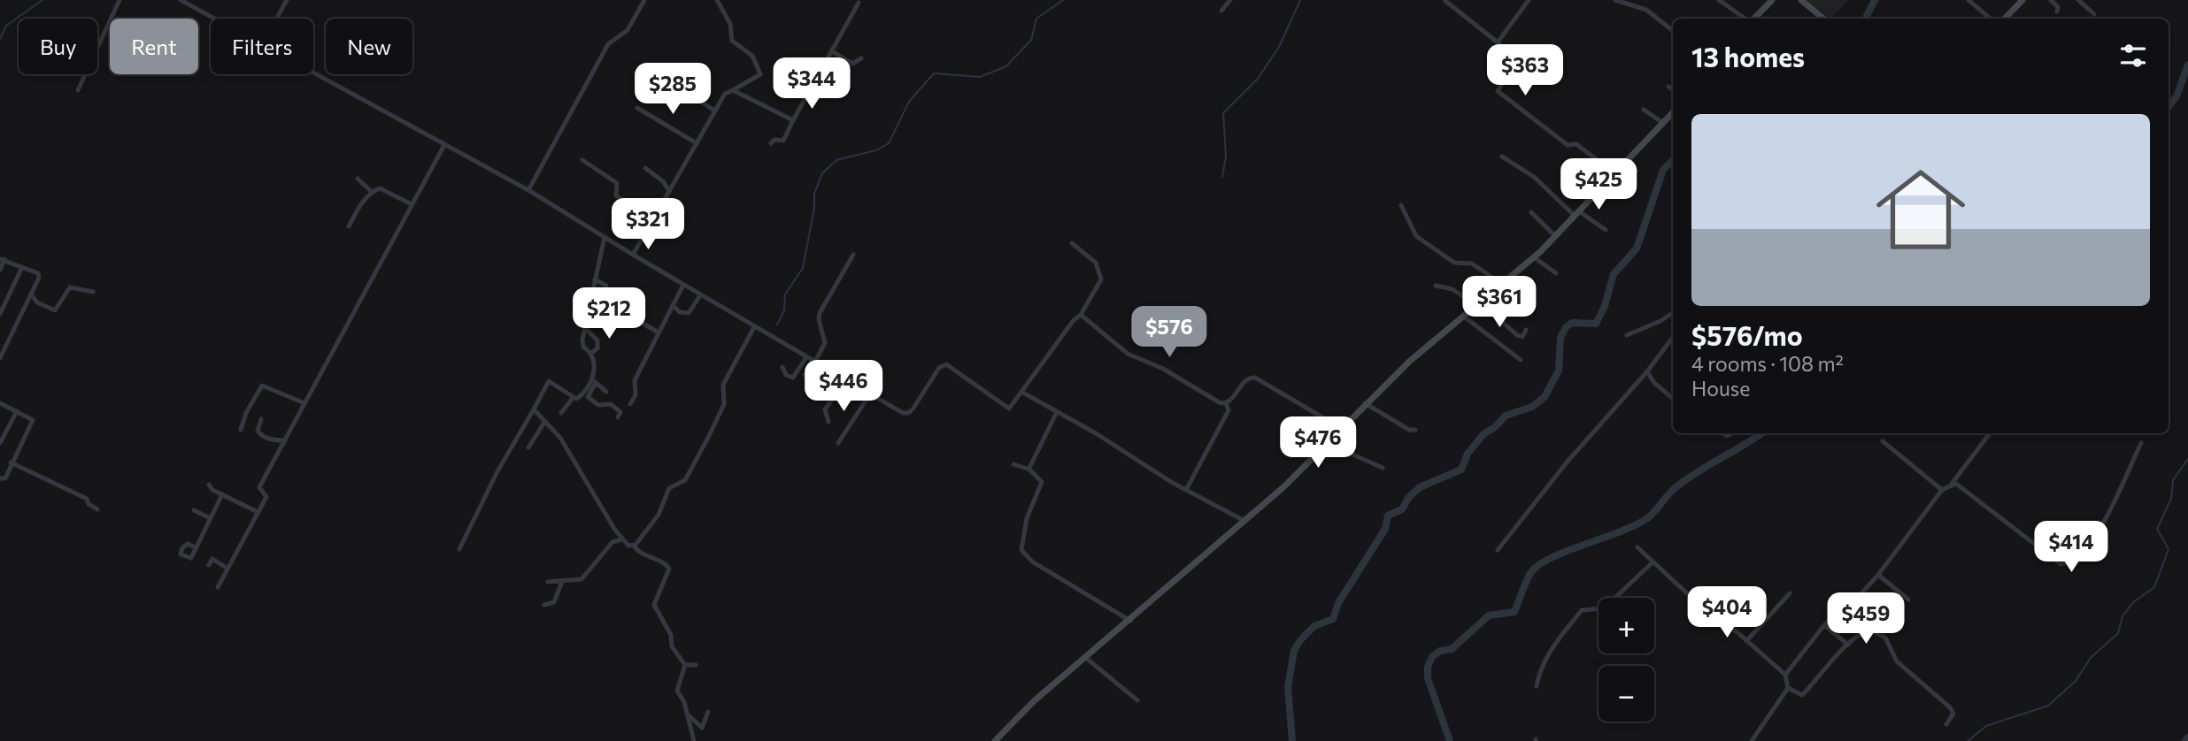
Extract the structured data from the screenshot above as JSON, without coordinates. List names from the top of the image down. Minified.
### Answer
{"page":{"chip":["Buy","Rent","Filters","New"],"heading":"13 homes","price":["$363","$344","$285","$425","$321","$361","$212","$576","$446","$476","$414","$404","$459"],"list":[{"name":"$576/mo","note":"4 rooms · 108 m² · House"}],"map_buttons":["+","−"]}}
